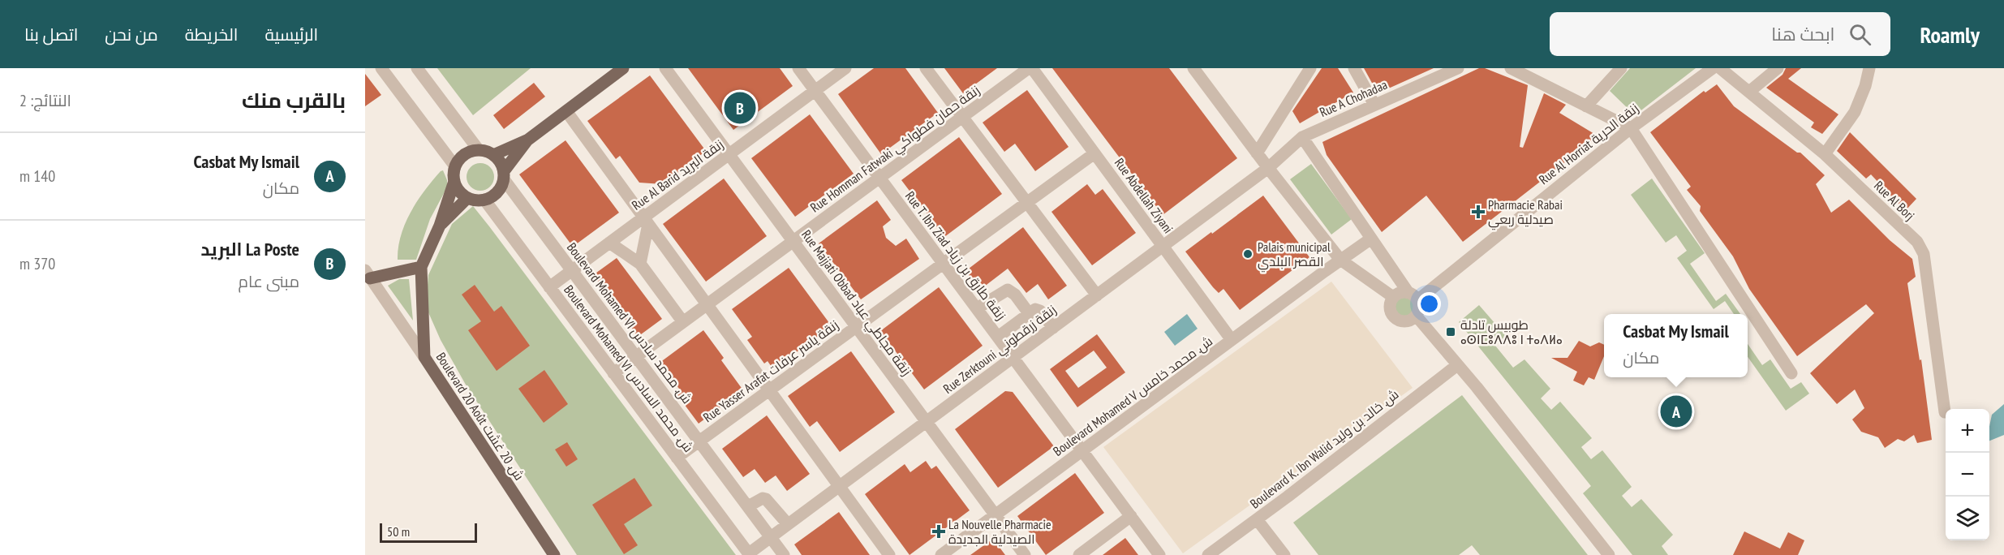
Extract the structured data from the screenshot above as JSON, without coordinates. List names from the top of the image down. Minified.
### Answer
{"streets":{"main road":["Boulevard 20 Août ش. 20 غشت"],"street":["Rue A Chohadaa","Rue Al Horriat زنقة الحرية","Rue Homman Fatwaki زنقة حمان فطواكي","Rue Al Barid زنقة البريد","Rue Abdellah Ziyani","Rue Al Borj","Rue T. Ibn Ziad زنقة طارق بن زياد","Rue Majjati Obbad زنقة مجاطي عباد","Boulevard Mohamed VI ش. محمد سادس","Rue Zerktouni زنقة زرقطوني","Boulevard Mohamed VI ش. محمد السادس","Rue Yasser Arafat زنقة ياسر عرفات","Boulevard Mohamed V ش. محمد خامس","Boulevard K. Ibn Walid ش. خالد بن وليد"]},"crossings":[["Rue A Chohadaa","Rue Zerktouni زنقة زرقطوني"],["Rue Homman Fatwaki زنقة حمان فطواكي","Rue Abdellah Ziyani"],["Rue Homman Fatwaki زنقة حمان فطواكي","Rue T. Ibn Ziad زنقة طارق بن زياد"],["Rue Homman Fatwaki زنقة حمان فطواكي","Rue Majjati Obbad زنقة مجاطي عباد"],["Rue Homman Fatwaki زنقة حمان فطواكي","Boulevard Mohamed VI ش. محمد سادس"],["Rue Homman Fatwaki زنقة حمان فطواكي","Boulevard Mohamed VI ش. محمد السادس"],["Rue Al Barid زنقة البريد","Rue T. Ibn Ziad زنقة طارق بن زياد"],["Rue Al Barid زنقة البريد","Rue Majjati Obbad زنقة مجاطي عباد"],["Rue Al Barid زنقة البريد","Boulevard Mohamed VI ش. محمد سادس"],["Rue Al Barid زنقة البريد","Boulevard Mohamed VI ش. محمد السادس"],["Rue Abdellah Ziyani","Rue Zerktouni زنقة زرقطوني"],["Rue Abdellah Ziyani","Rue Yasser Arafat زنقة ياسر عرفات"],["Rue Abdellah Ziyani","Boulevard Mohamed V ش. محمد خامس"],["Rue T. Ibn Ziad زنقة طارق بن زياد","Rue Zerktouni زنقة زرقطوني"],["Rue T. Ibn Ziad زنقة طارق بن زياد","Rue Yasser Arafat زنقة ياسر عرفات"],["Rue T. Ibn Ziad زنقة طارق بن زياد","Boulevard Mohamed V ش. محمد خامس"],["Rue Majjati Obbad زنقة مجاطي عباد","Rue Zerktouni زنقة زرقطوني"],["Rue Majjati Obbad زنقة مجاطي عباد","Rue Yasser Arafat زنقة ياسر عرفات"],["Rue Majjati Obbad زنقة مجاطي عباد","Boulevard Mohamed V ش. محمد خامس"],["Boulevard Mohamed VI ش. محمد سادس","Rue Zerktouni زنقة زرقطوني"],["Boulevard Mohamed VI ش. محمد سادس","Boulevard Mohamed VI ش. محمد السادس"],["Boulevard Mohamed VI ش. محمد سادس","Rue Yasser Arafat زنقة ياسر عرفات"],["Rue Zerktouni زنقة زرقطوني","Boulevard Mohamed VI ش. محمد السادس"],["Boulevard Mohamed VI ش. محمد السادس","Rue Yasser Arafat زنقة ياسر عرفات"]],"places":{"health":["Pharmacie Rabai صيدلية ربعي","La Nouvelle Pharmacie الصيدلية الجديدة"],"other":["Palais municipal القصر البلدي"],"transit":["طوبيس تادلة ⴰⵙⵏⵎⵓⴷⴷⵓ ⵏ ⵜⴰⴷⵍⴰ"]},"scale_bar":"50 m","page":{"header":"Roamly","search":"ابحث هنا","nav":["الرئيسية","الخريطة","من نحن","اتصل بنا"],"heading":["بالقرب منك","النتائج: 2"],"pins":["B","A"],"list":[{"mark":"A","name":"Casbat My Ismail","note":"مكان","value":"140 m"},{"mark":"B","name":"La Poste البريد","note":"مبنى عام","value":"370 m"}],"popup":["Casbat My Ismail","مكان"],"map_buttons":["+","−"],"scale":"50 m"}}
